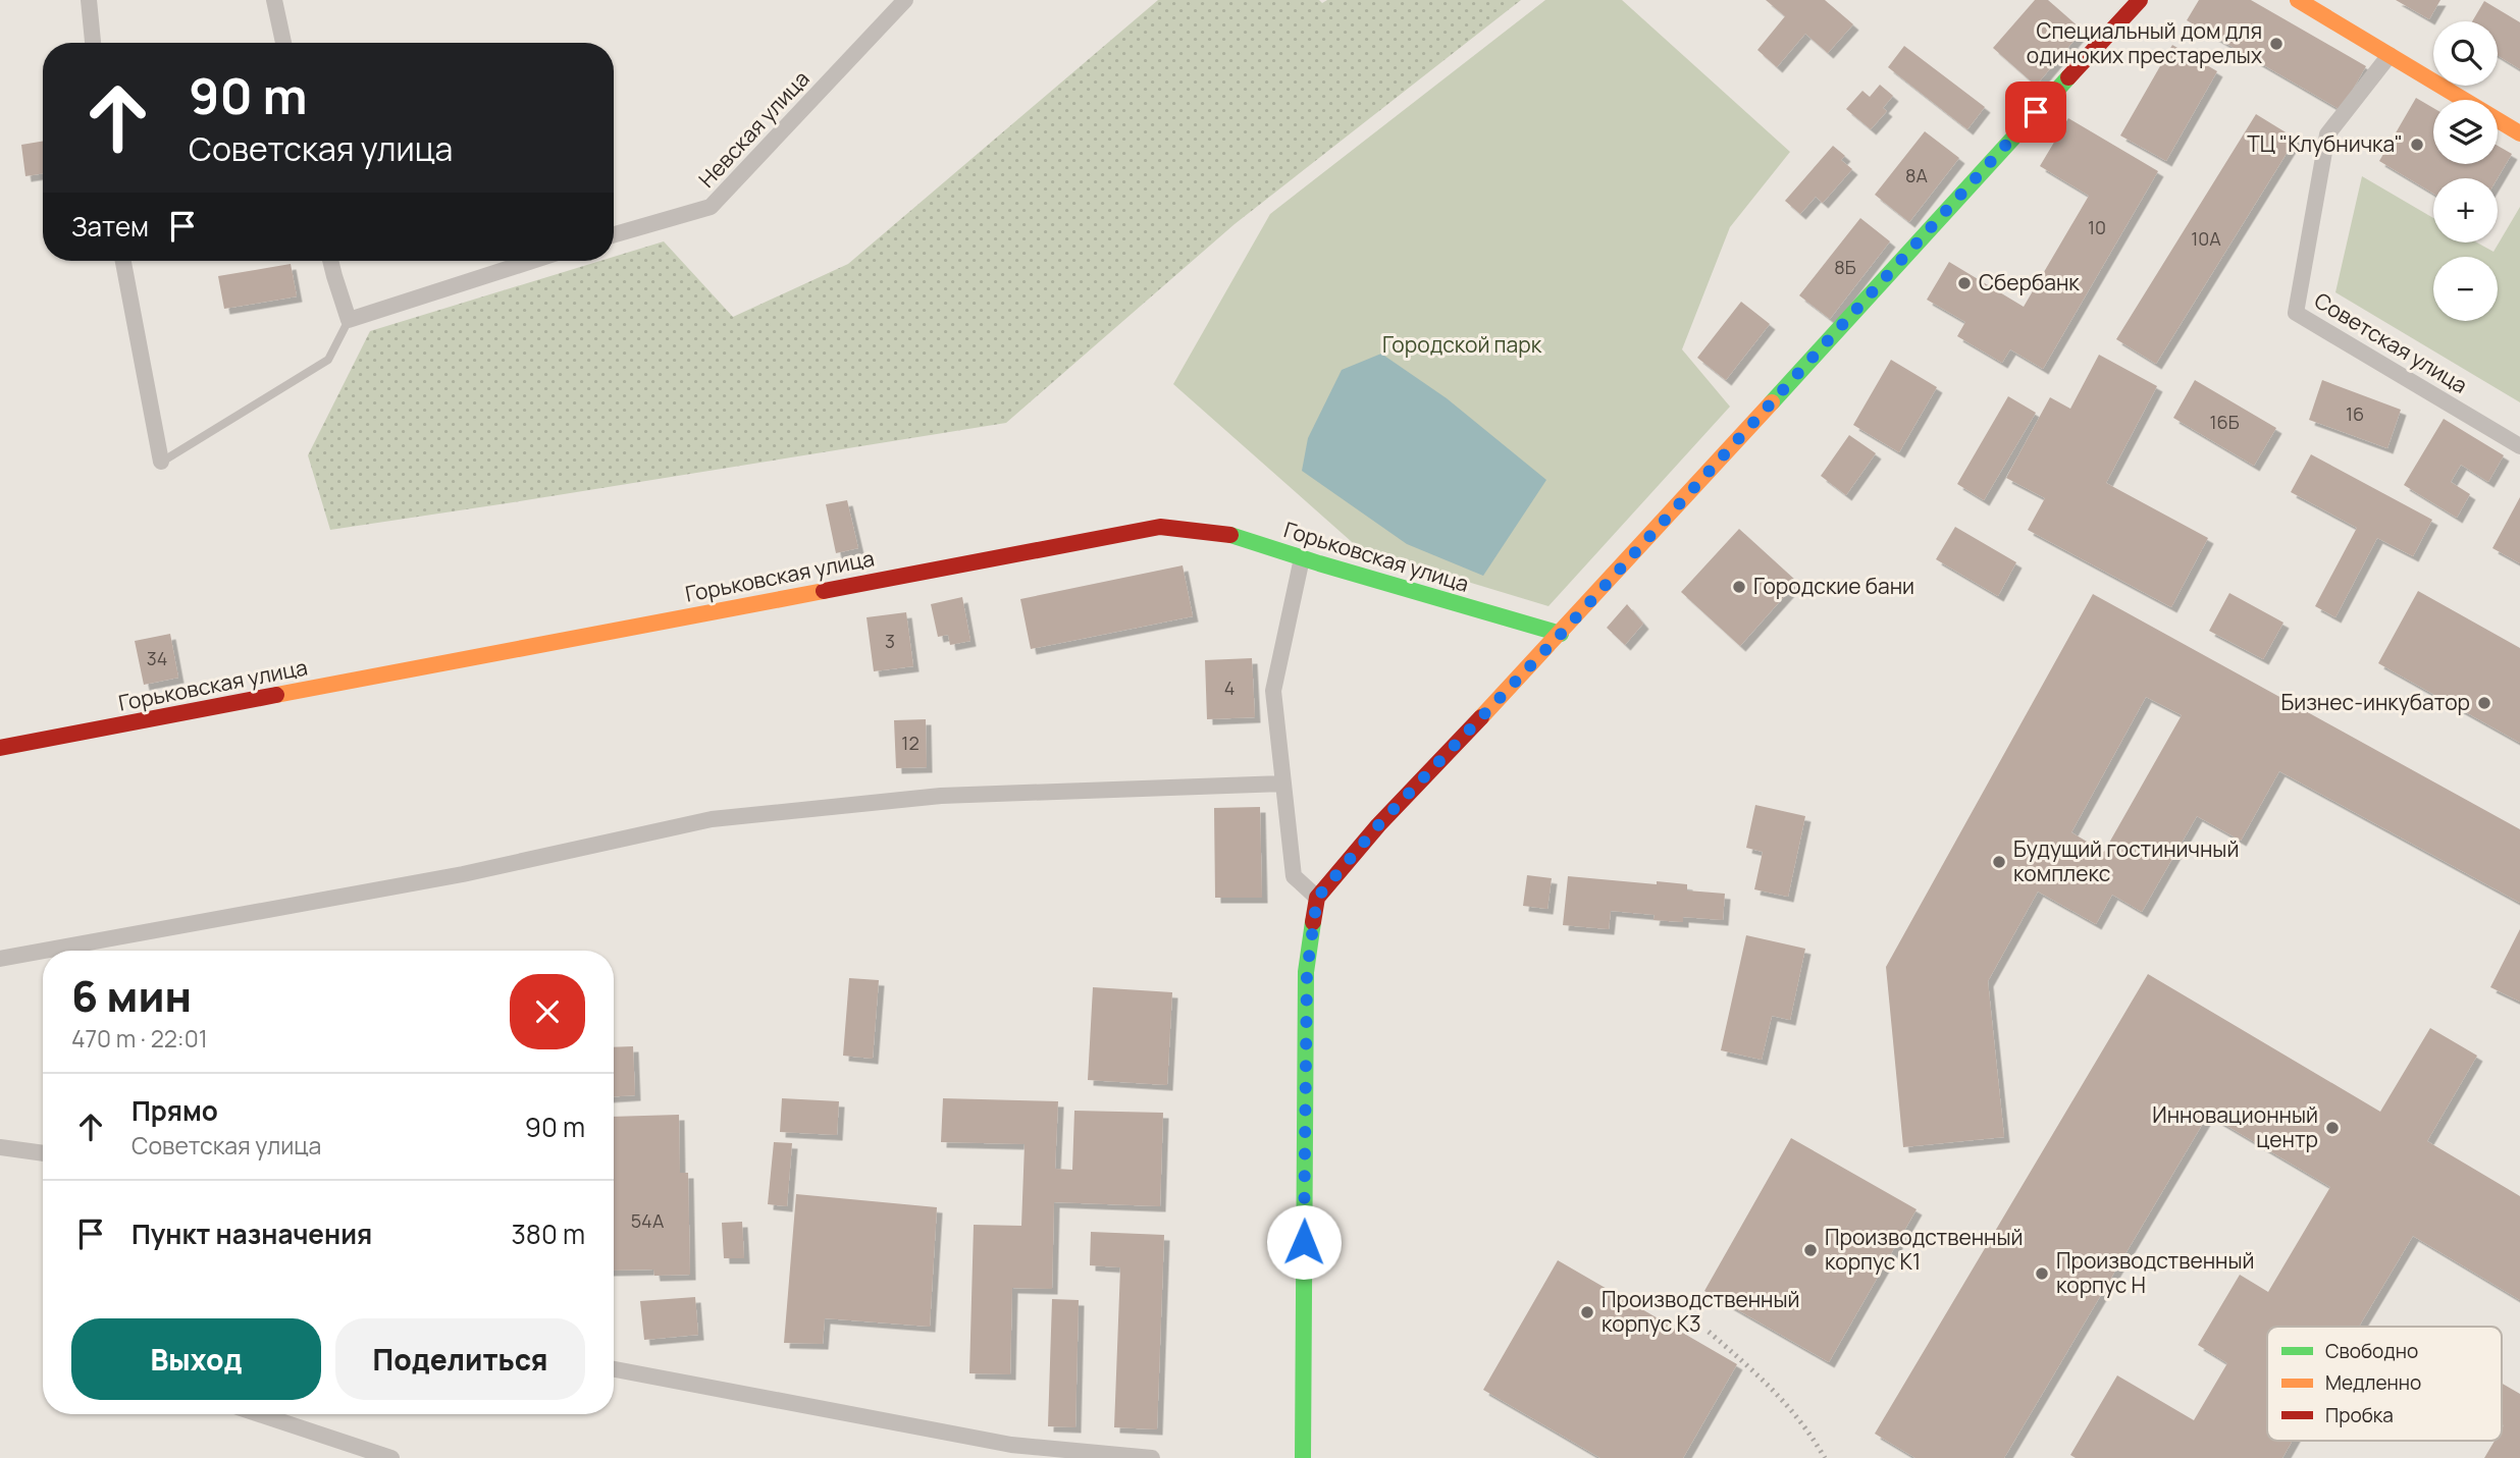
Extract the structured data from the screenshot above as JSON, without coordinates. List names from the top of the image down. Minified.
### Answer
{"streets":{"main road":["Горьковская улица"],"street":["Невская улица","Советская улица"]},"parks":["Городской парк"],"places":["Специальный дом для одиноких престарелых","ТЦ \"Клубничка\"","Сбербанк","Городские бани","Бизнес-инкубатор","Будущий гостиничный комплекс","Инновационный центр","Производственный корпус K1","Производственный корпус H","Производственный корпус K3"],"house_numbers":["8А","10","10А","8Б","16","16Б","3","34","4","12","54А"],"legend":["Свободно","Медленно","Пробка"],"page":{"map_buttons":["+","−"],"turn":["90 m","Советская улица"],"then":"Затем","heading":["6 мин","470 m · 22:01"],"list":[{"name":"Прямо","note":"Советская улица","value":"90 m"},{"name":"Пункт назначения","value":"380 m"}],"buttons":["Выход","Поделиться"]}}
